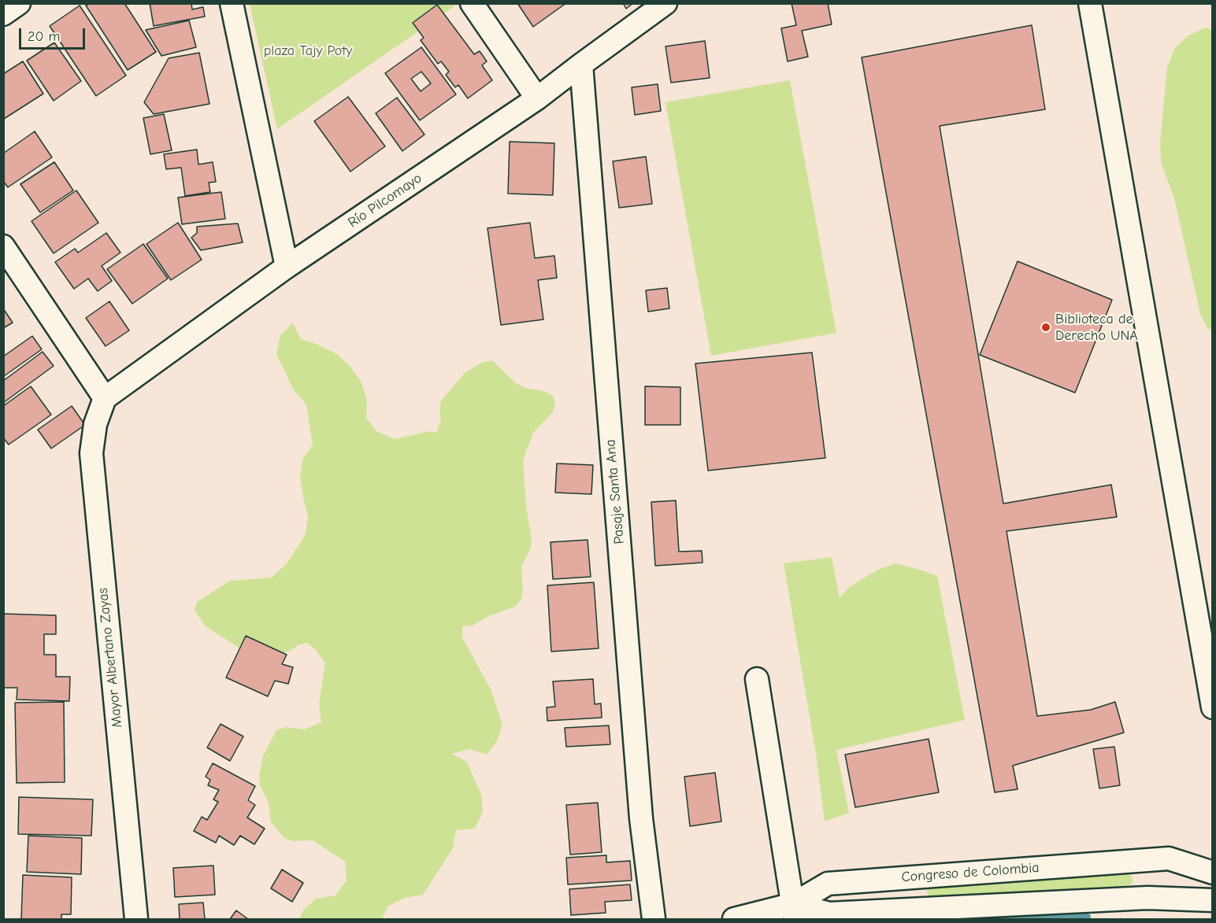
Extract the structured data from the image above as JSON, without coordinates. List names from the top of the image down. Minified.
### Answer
{"streets":{"street":["Río Pilcomayo","Pasaje Santa Ana","Mayor Albertano Zayas","Congreso de Colombia"]},"crossings":[["Río Pilcomayo","Pasaje Santa Ana"],["Río Pilcomayo","Mayor Albertano Zayas"]],"parks":["plaza Tajy Poty"],"places":["Biblioteca de Derecho UNA"],"scale_bar":"20 m"}
